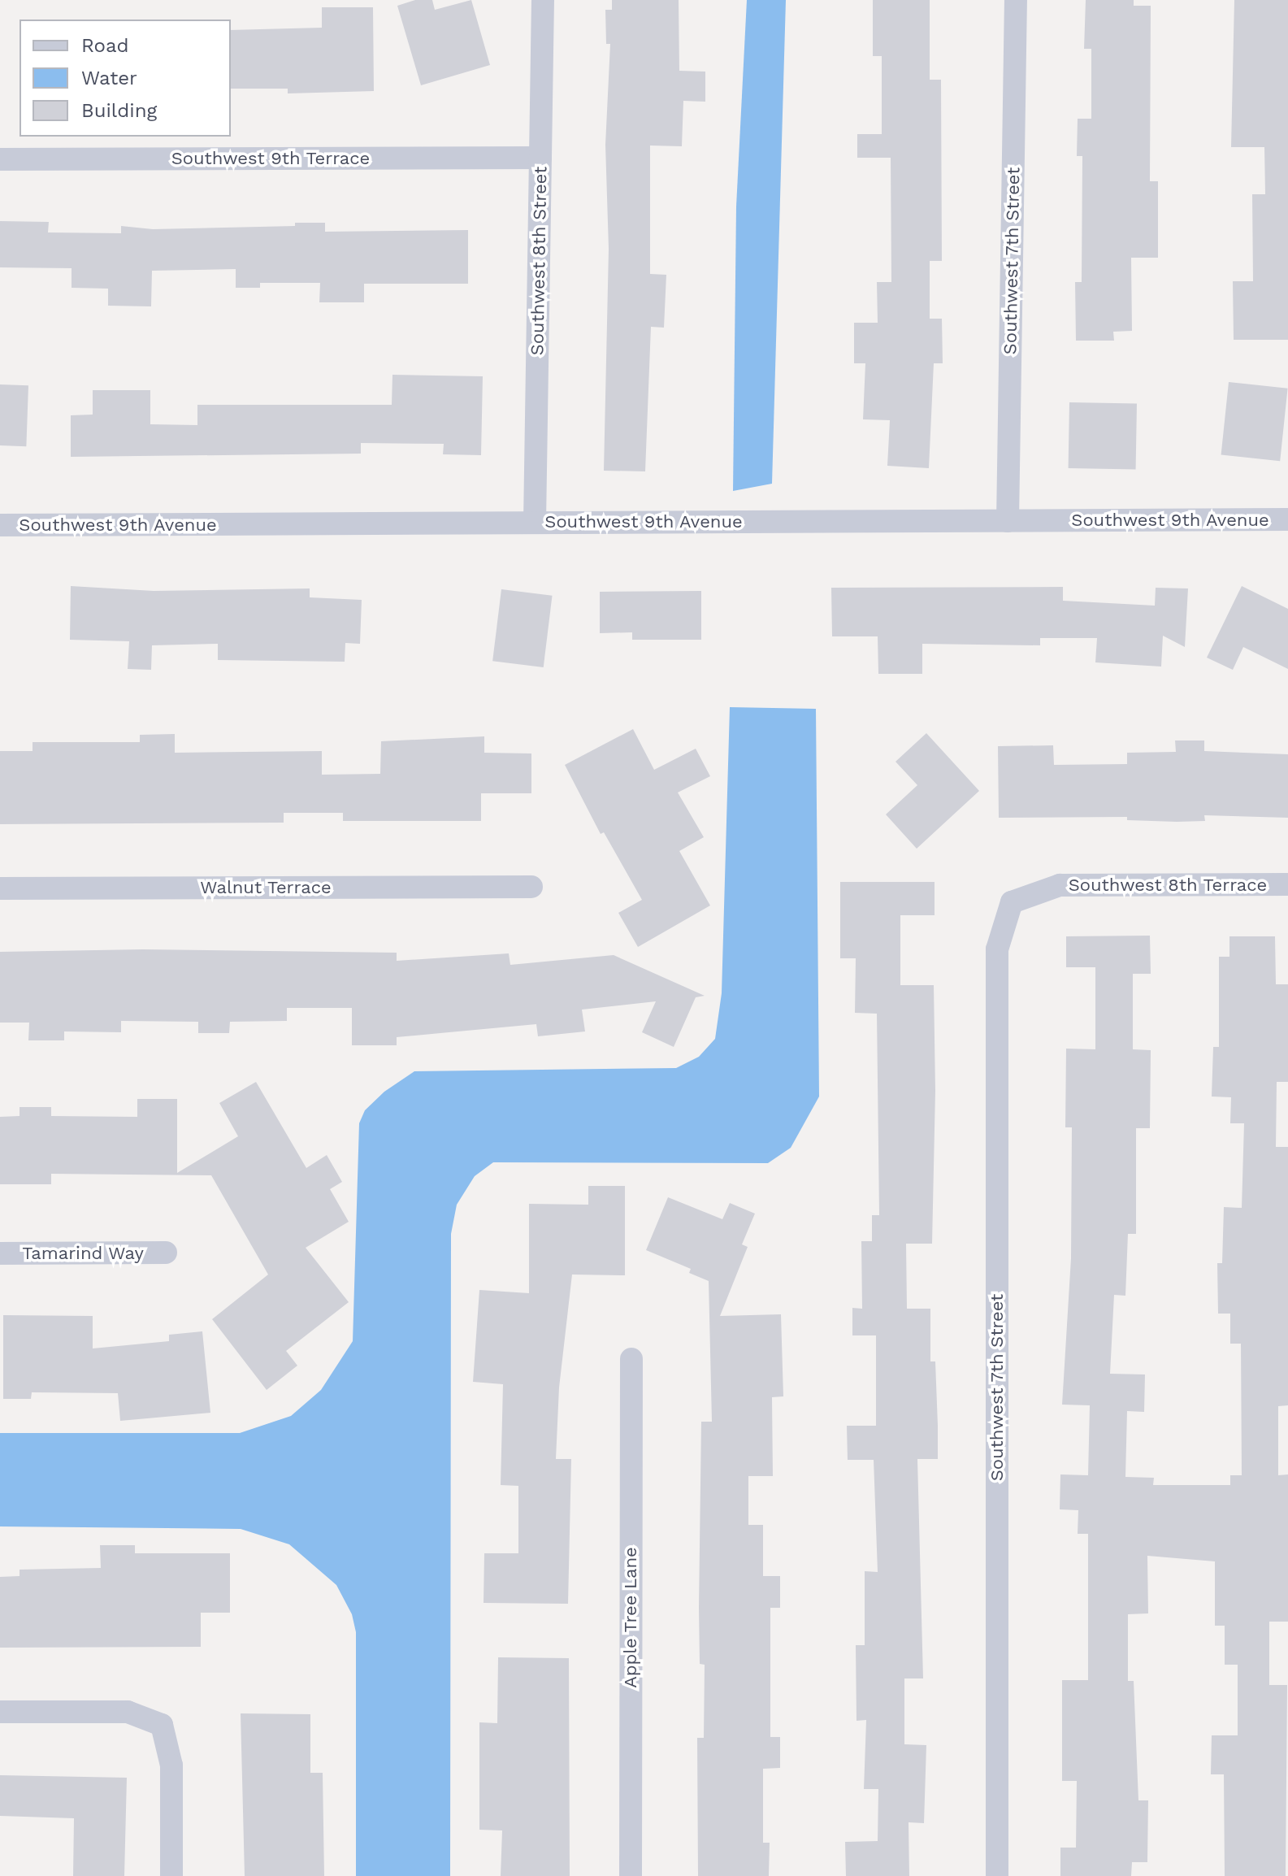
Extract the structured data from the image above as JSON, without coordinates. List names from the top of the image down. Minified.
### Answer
{"streets":{"street":["Southwest 9th Terrace","Southwest 8th Street","Southwest 7th Street","Southwest 9th Avenue","Southwest 8th Terrace","Walnut Terrace","Tamarind Way","Apple Tree Lane"]},"crossings":[["Southwest 9th Terrace","Southwest 8th Street"],["Southwest 8th Street","Southwest 9th Avenue"],["Southwest 7th Street","Southwest 9th Avenue"],["Southwest 7th Street","Southwest 8th Terrace"]],"legend":["Road","Water","Building"]}
